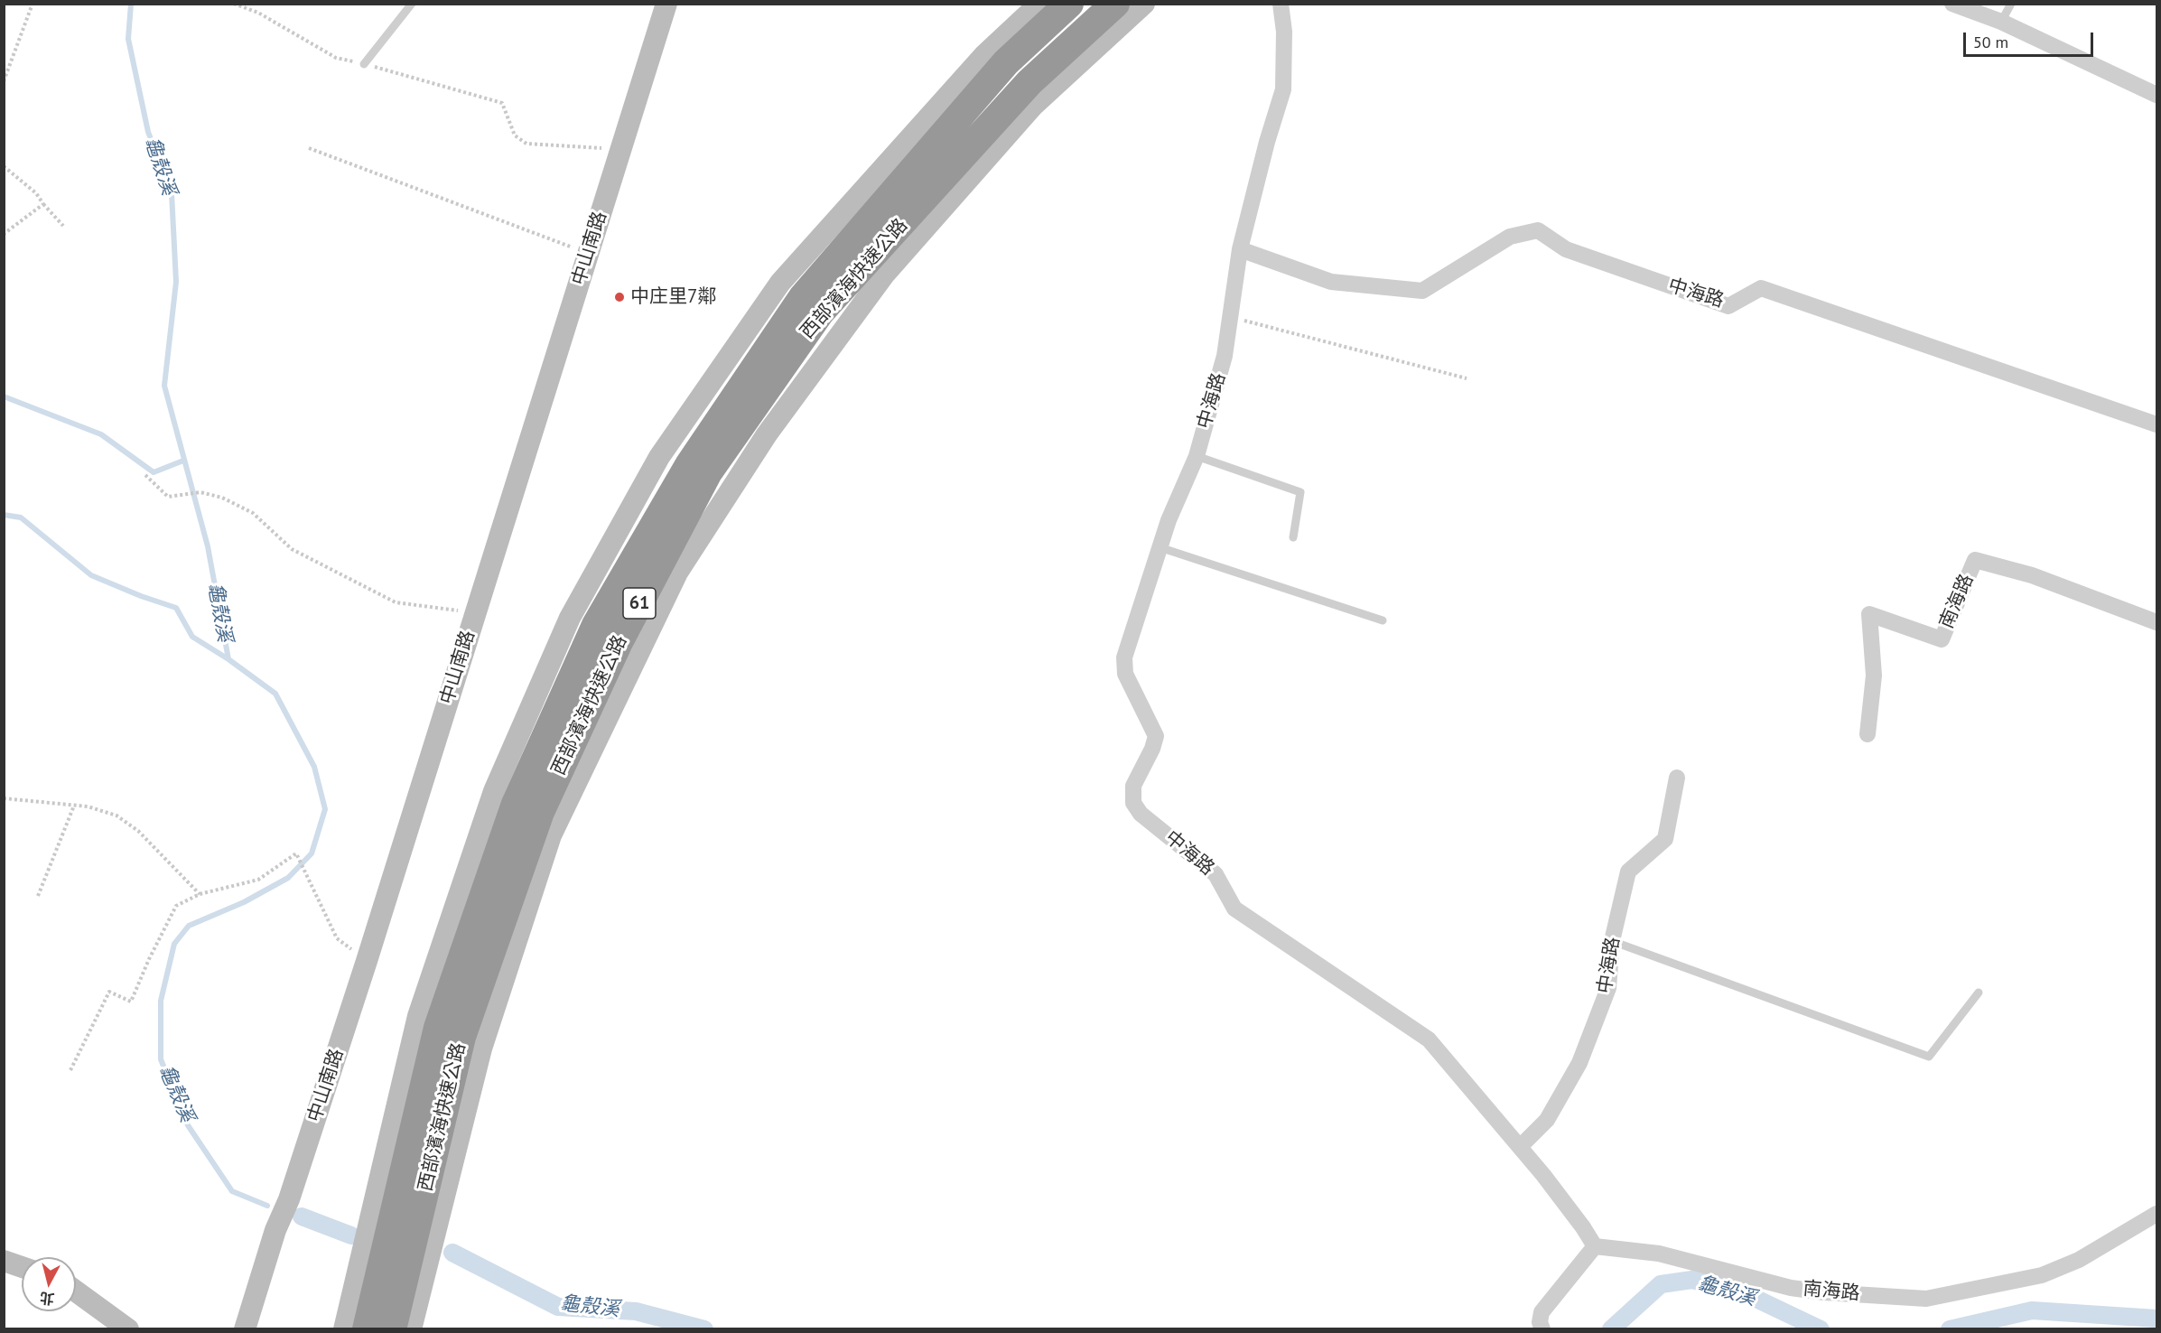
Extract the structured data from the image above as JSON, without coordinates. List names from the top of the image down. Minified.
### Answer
{"streets":{"highway":["西部濱海快速公路","61"],"street":["中山南路","中海路","南海路"]},"crossings":[["中海路","南海路"]],"water":["龜殼溪"],"places":["中庄里7鄰"],"scale_bar":"50 m","north":"bottom"}
